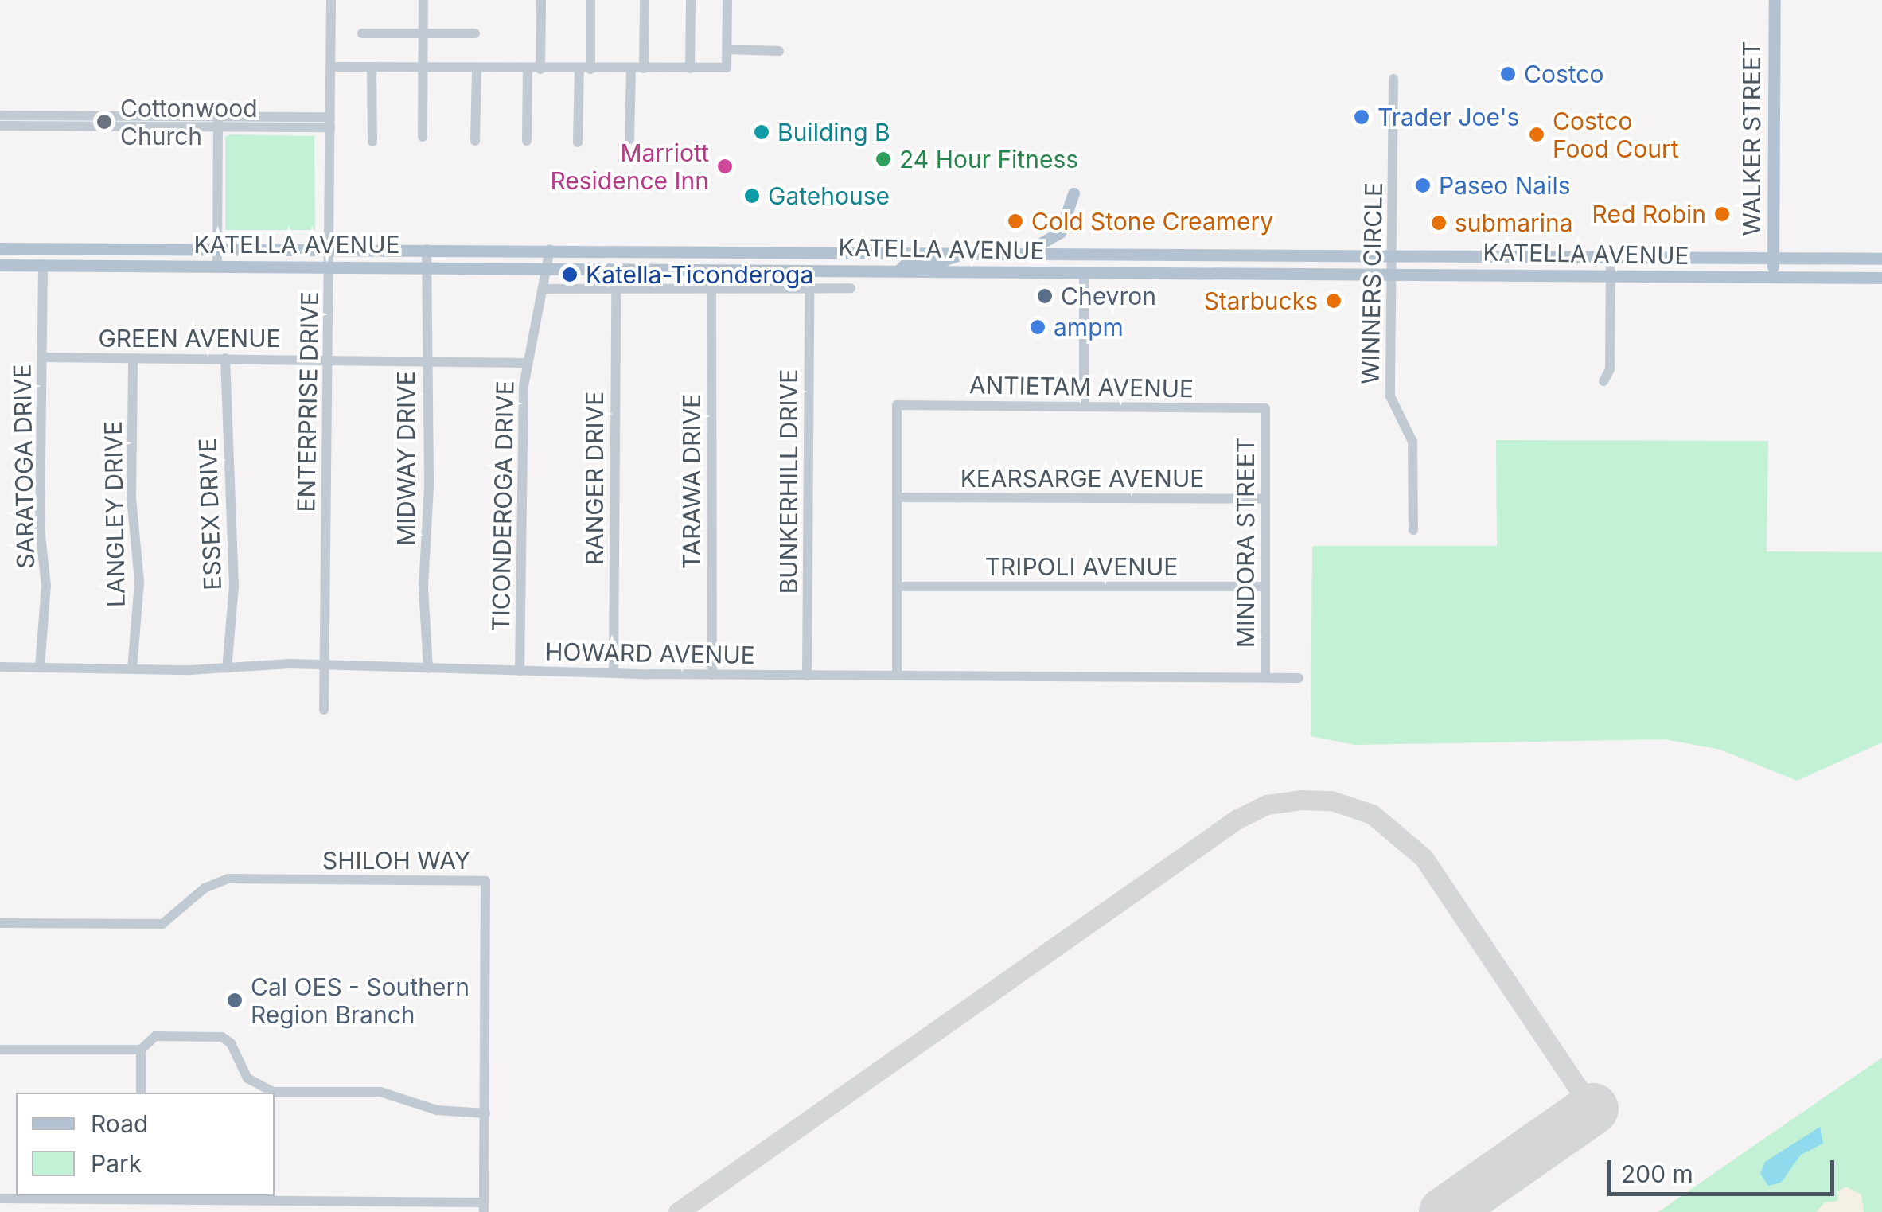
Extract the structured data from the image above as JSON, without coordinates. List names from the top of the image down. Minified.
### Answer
{"streets":{"main road":["WALKER STREET","KATELLA AVENUE"],"street":["WINNERS CIRCLE","GREEN AVENUE","ANTIETAM AVENUE","ENTERPRISE DRIVE","MIDWAY DRIVE","SARATOGA DRIVE","RANGER DRIVE","KEARSARGE AVENUE","TARAWA DRIVE","BUNKERHILL DRIVE","TICONDEROGA DRIVE","LANGLEY DRIVE","ESSEX DRIVE","MINDORA STREET","TRIPOLI AVENUE","HOWARD AVENUE","SHILOH WAY"]},"crossings":[["WALKER STREET","KATELLA AVENUE"],["KATELLA AVENUE","WINNERS CIRCLE"],["KATELLA AVENUE","ENTERPRISE DRIVE"],["KATELLA AVENUE","MIDWAY DRIVE"],["KATELLA AVENUE","SARATOGA DRIVE"],["KATELLA AVENUE","TICONDEROGA DRIVE"],["GREEN AVENUE","ENTERPRISE DRIVE"],["GREEN AVENUE","MIDWAY DRIVE"],["GREEN AVENUE","SARATOGA DRIVE"],["GREEN AVENUE","TICONDEROGA DRIVE"],["GREEN AVENUE","LANGLEY DRIVE"],["GREEN AVENUE","ESSEX DRIVE"],["ANTIETAM AVENUE","KEARSARGE AVENUE"],["ANTIETAM AVENUE","MINDORA STREET"],["ENTERPRISE DRIVE","HOWARD AVENUE"],["MIDWAY DRIVE","HOWARD AVENUE"],["SARATOGA DRIVE","HOWARD AVENUE"],["RANGER DRIVE","HOWARD AVENUE"],["KEARSARGE AVENUE","MINDORA STREET"],["TARAWA DRIVE","HOWARD AVENUE"],["BUNKERHILL DRIVE","HOWARD AVENUE"],["TICONDEROGA DRIVE","HOWARD AVENUE"],["LANGLEY DRIVE","HOWARD AVENUE"],["ESSEX DRIVE","HOWARD AVENUE"],["MINDORA STREET","TRIPOLI AVENUE"],["MINDORA STREET","HOWARD AVENUE"]],"places":["Costco","Trader Joe's","Cottonwood Church","Building B","Costco Food Court","24 Hour Fitness","Marriott Residence Inn","Paseo Nails","Gatehouse","Red Robin","Cold Stone Creamery","submarina","Katella-Ticonderoga","Chevron","Starbucks","ampm","Cal OES - Southern Region Branch"],"legend":["Road","Park"],"scale_bar":"200 m"}
